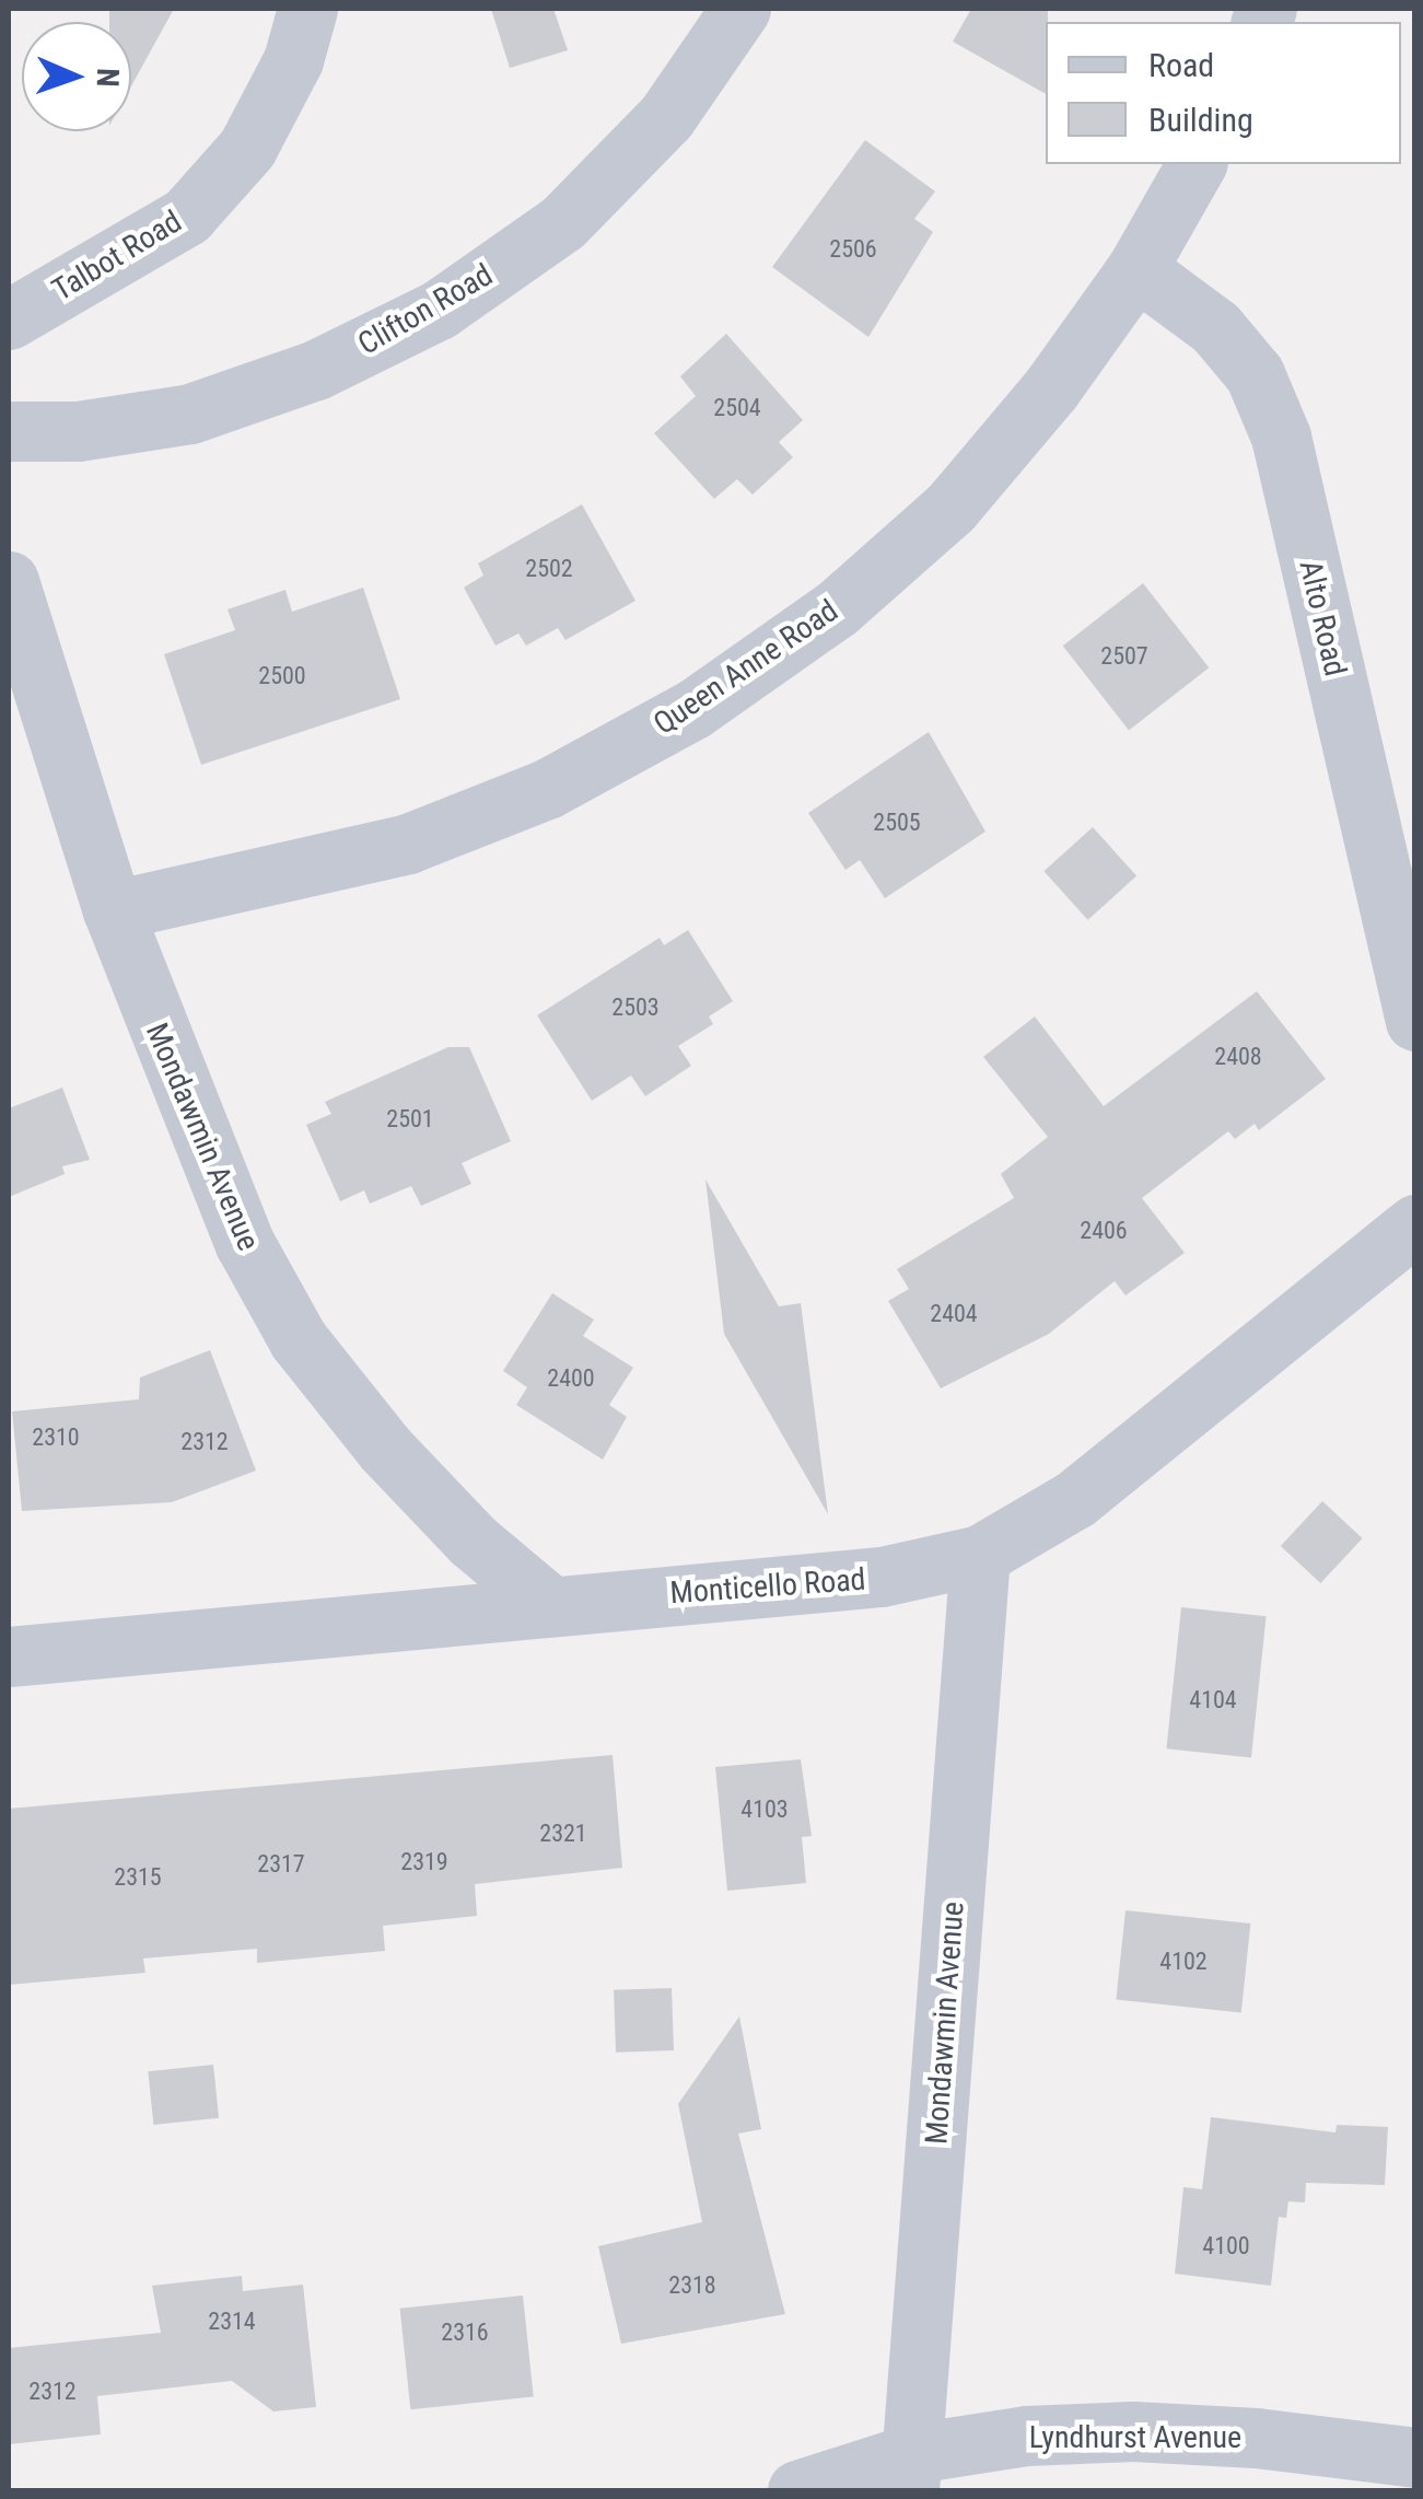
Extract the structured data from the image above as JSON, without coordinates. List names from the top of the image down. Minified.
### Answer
{"streets":{"street":["Talbot Road","Clifton Road","Alto Road","Queen Anne Road","Mondawmin Avenue","Monticello Road","Lyndhurst Avenue"]},"crossings":[["Alto Road","Queen Anne Road"],["Queen Anne Road","Mondawmin Avenue"],["Mondawmin Avenue","Monticello Road"],["Mondawmin Avenue","Lyndhurst Avenue"]],"house_numbers":["2506","2504","2502","2507","2500","2505","2503","2408","2501","2406","2404","2400","2310","2312","4104","4103","2321","2319","2317","2315","4102","4100","2318","2314","2316","2312"],"legend":["Road","Building"],"north":"right"}
